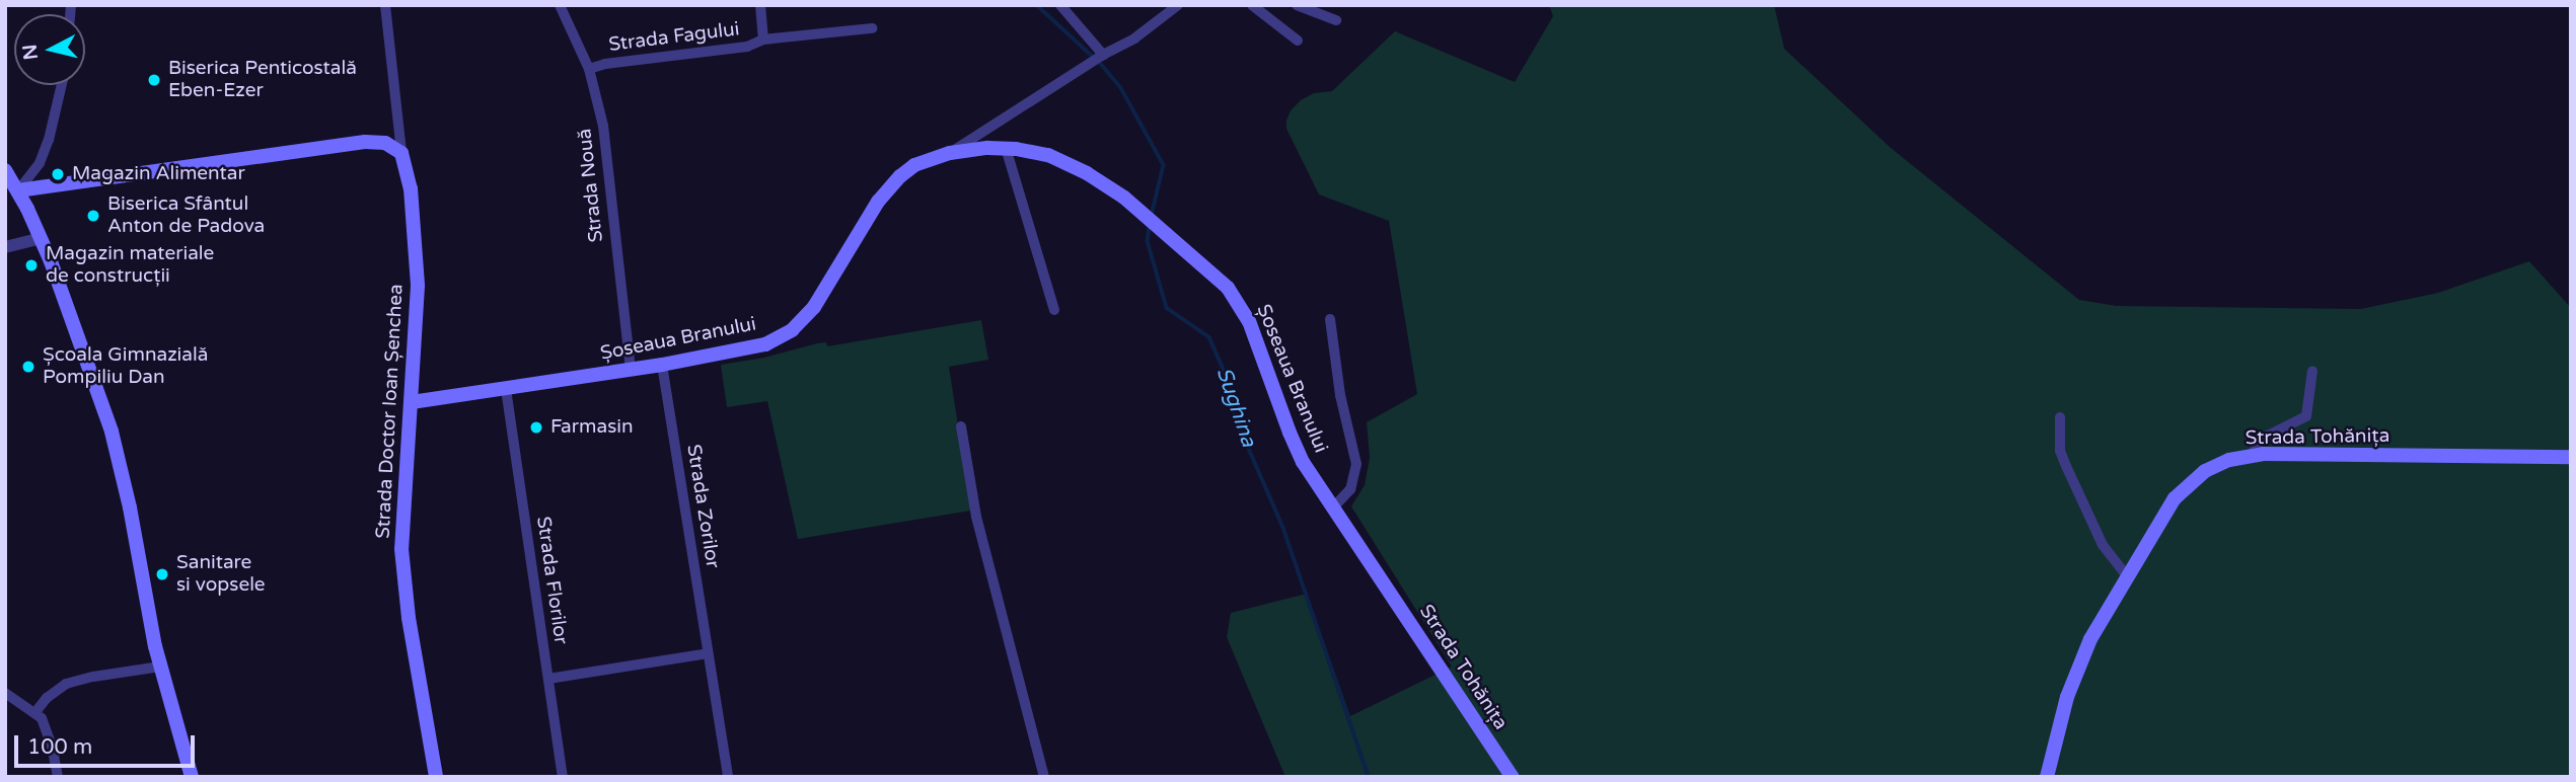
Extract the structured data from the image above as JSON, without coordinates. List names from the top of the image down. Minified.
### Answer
{"streets":{"main road":["Șoseaua Branului","Strada Doctor Ioan Șenchea","Strada Tohănița"],"street":["Strada Fagului","Strada Nouă","Strada Zorilor","Strada Florilor"]},"crossings":[["Strada Fagului","Strada Nouă"],["Strada Nouă","Șoseaua Branului"],["Șoseaua Branului","Strada Doctor Ioan Șenchea"],["Șoseaua Branului","Strada Tohănița"],["Șoseaua Branului","Strada Zorilor"],["Șoseaua Branului","Strada Florilor"]],"water":["Sughina"],"places":["Biserica Penticostală Eben-Ezer","Magazin Alimentar","Biserica Sfântul Anton de Padova","Magazin materiale de construcții","Școala Gimnazială Pompiliu Dan","Farmasin","Sanitare si vopsele"],"scale_bar":"100 m","north":"left"}
